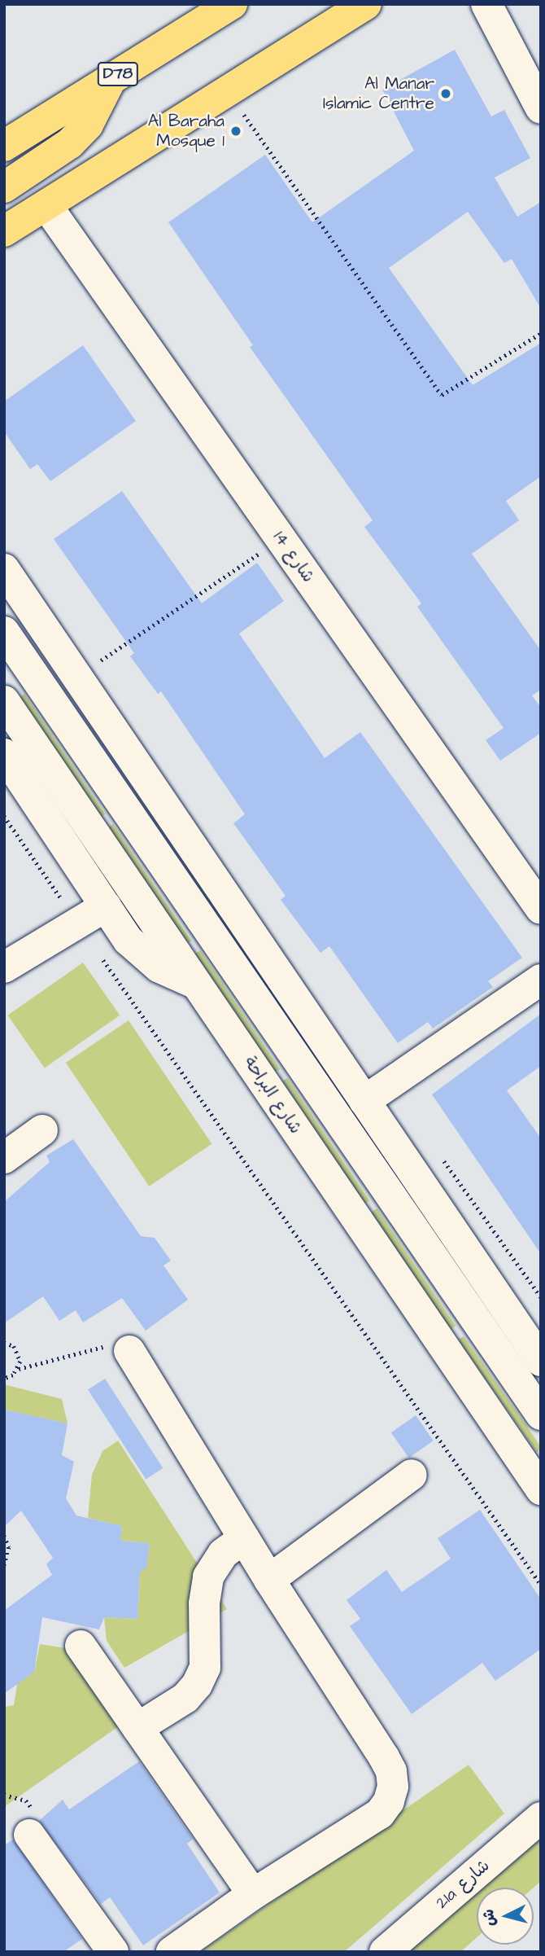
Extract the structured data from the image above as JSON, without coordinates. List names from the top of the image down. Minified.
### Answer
{"streets":{"main road":["D78"],"street":["شارع 14","شارع البراحة","21a شارع"]},"places":["Al Manar Islamic Centre","Al Baraha Mosque 1"],"north":"left"}
